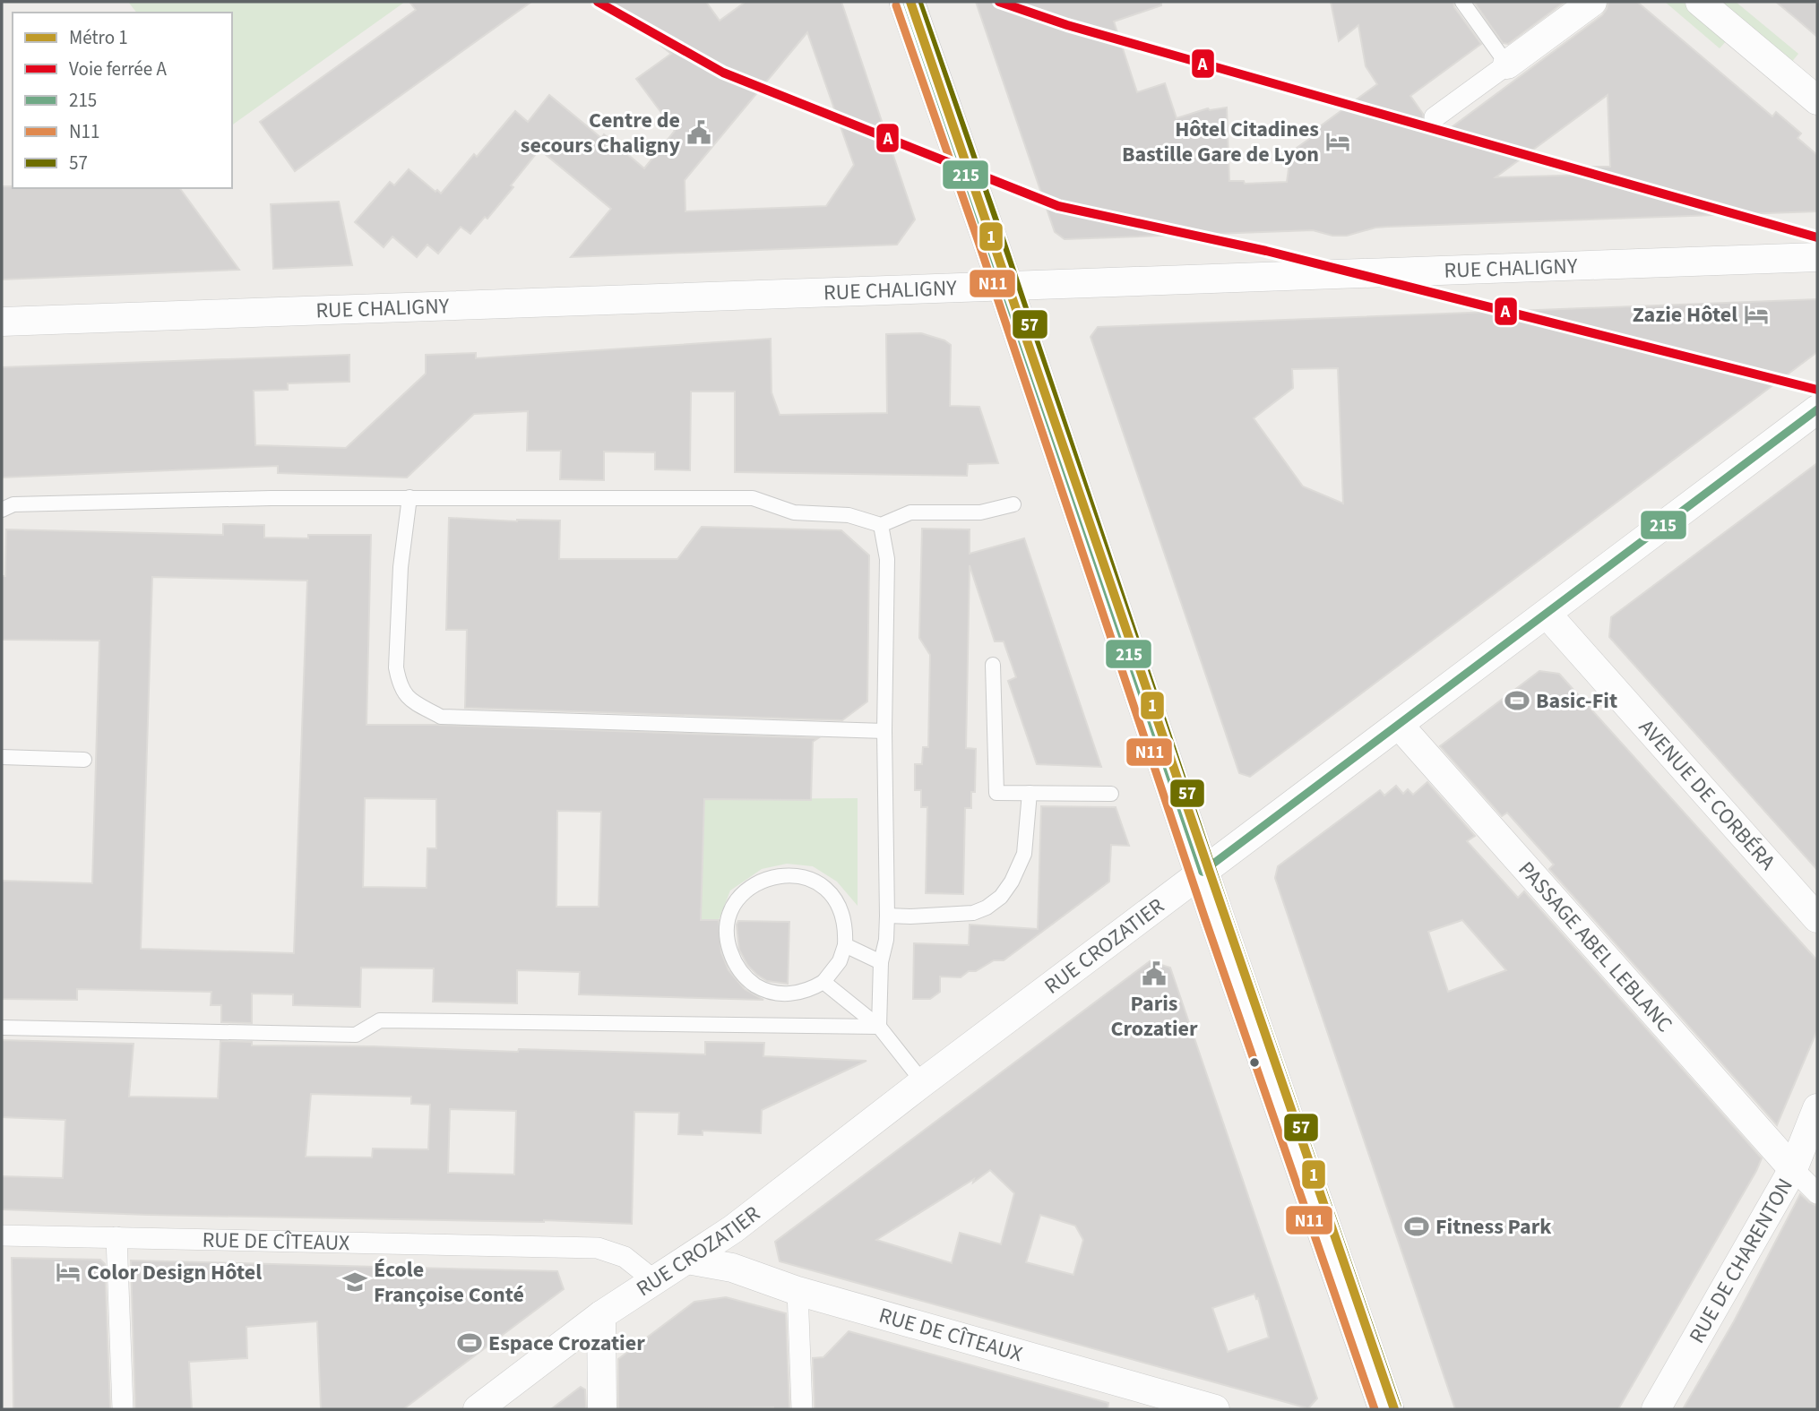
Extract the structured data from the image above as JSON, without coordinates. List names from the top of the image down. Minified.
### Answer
{"streets":{"street":["RUE CHALIGNY","AVENUE DE CORBÉRA","RUE CROZATIER","PASSAGE ABEL LEBLANC","RUE DE CÎTEAUX","RUE DE CHARENTON"]},"crossings":[["AVENUE DE CORBÉRA","RUE CROZATIER"],["RUE CROZATIER","PASSAGE ABEL LEBLANC"],["RUE CROZATIER","RUE DE CÎTEAUX"],["PASSAGE ABEL LEBLANC","RUE DE CHARENTON"]],"places":{"public building":["Centre de secours Chaligny","Paris Crozatier"],"hotel":["Hôtel Citadines Bastille Gare de Lyon","Zazie Hôtel","Color Design Hôtel"],"sports":["Basic-Fit","Fitness Park","Espace Crozatier"],"school or university":["École Françoise Conté"]},"lines":["metro line 1","rail line A","transit line 215","transit line 57","transit line N11"],"legend":["Métro 1","Voie ferrée A","215","N11","57"]}
